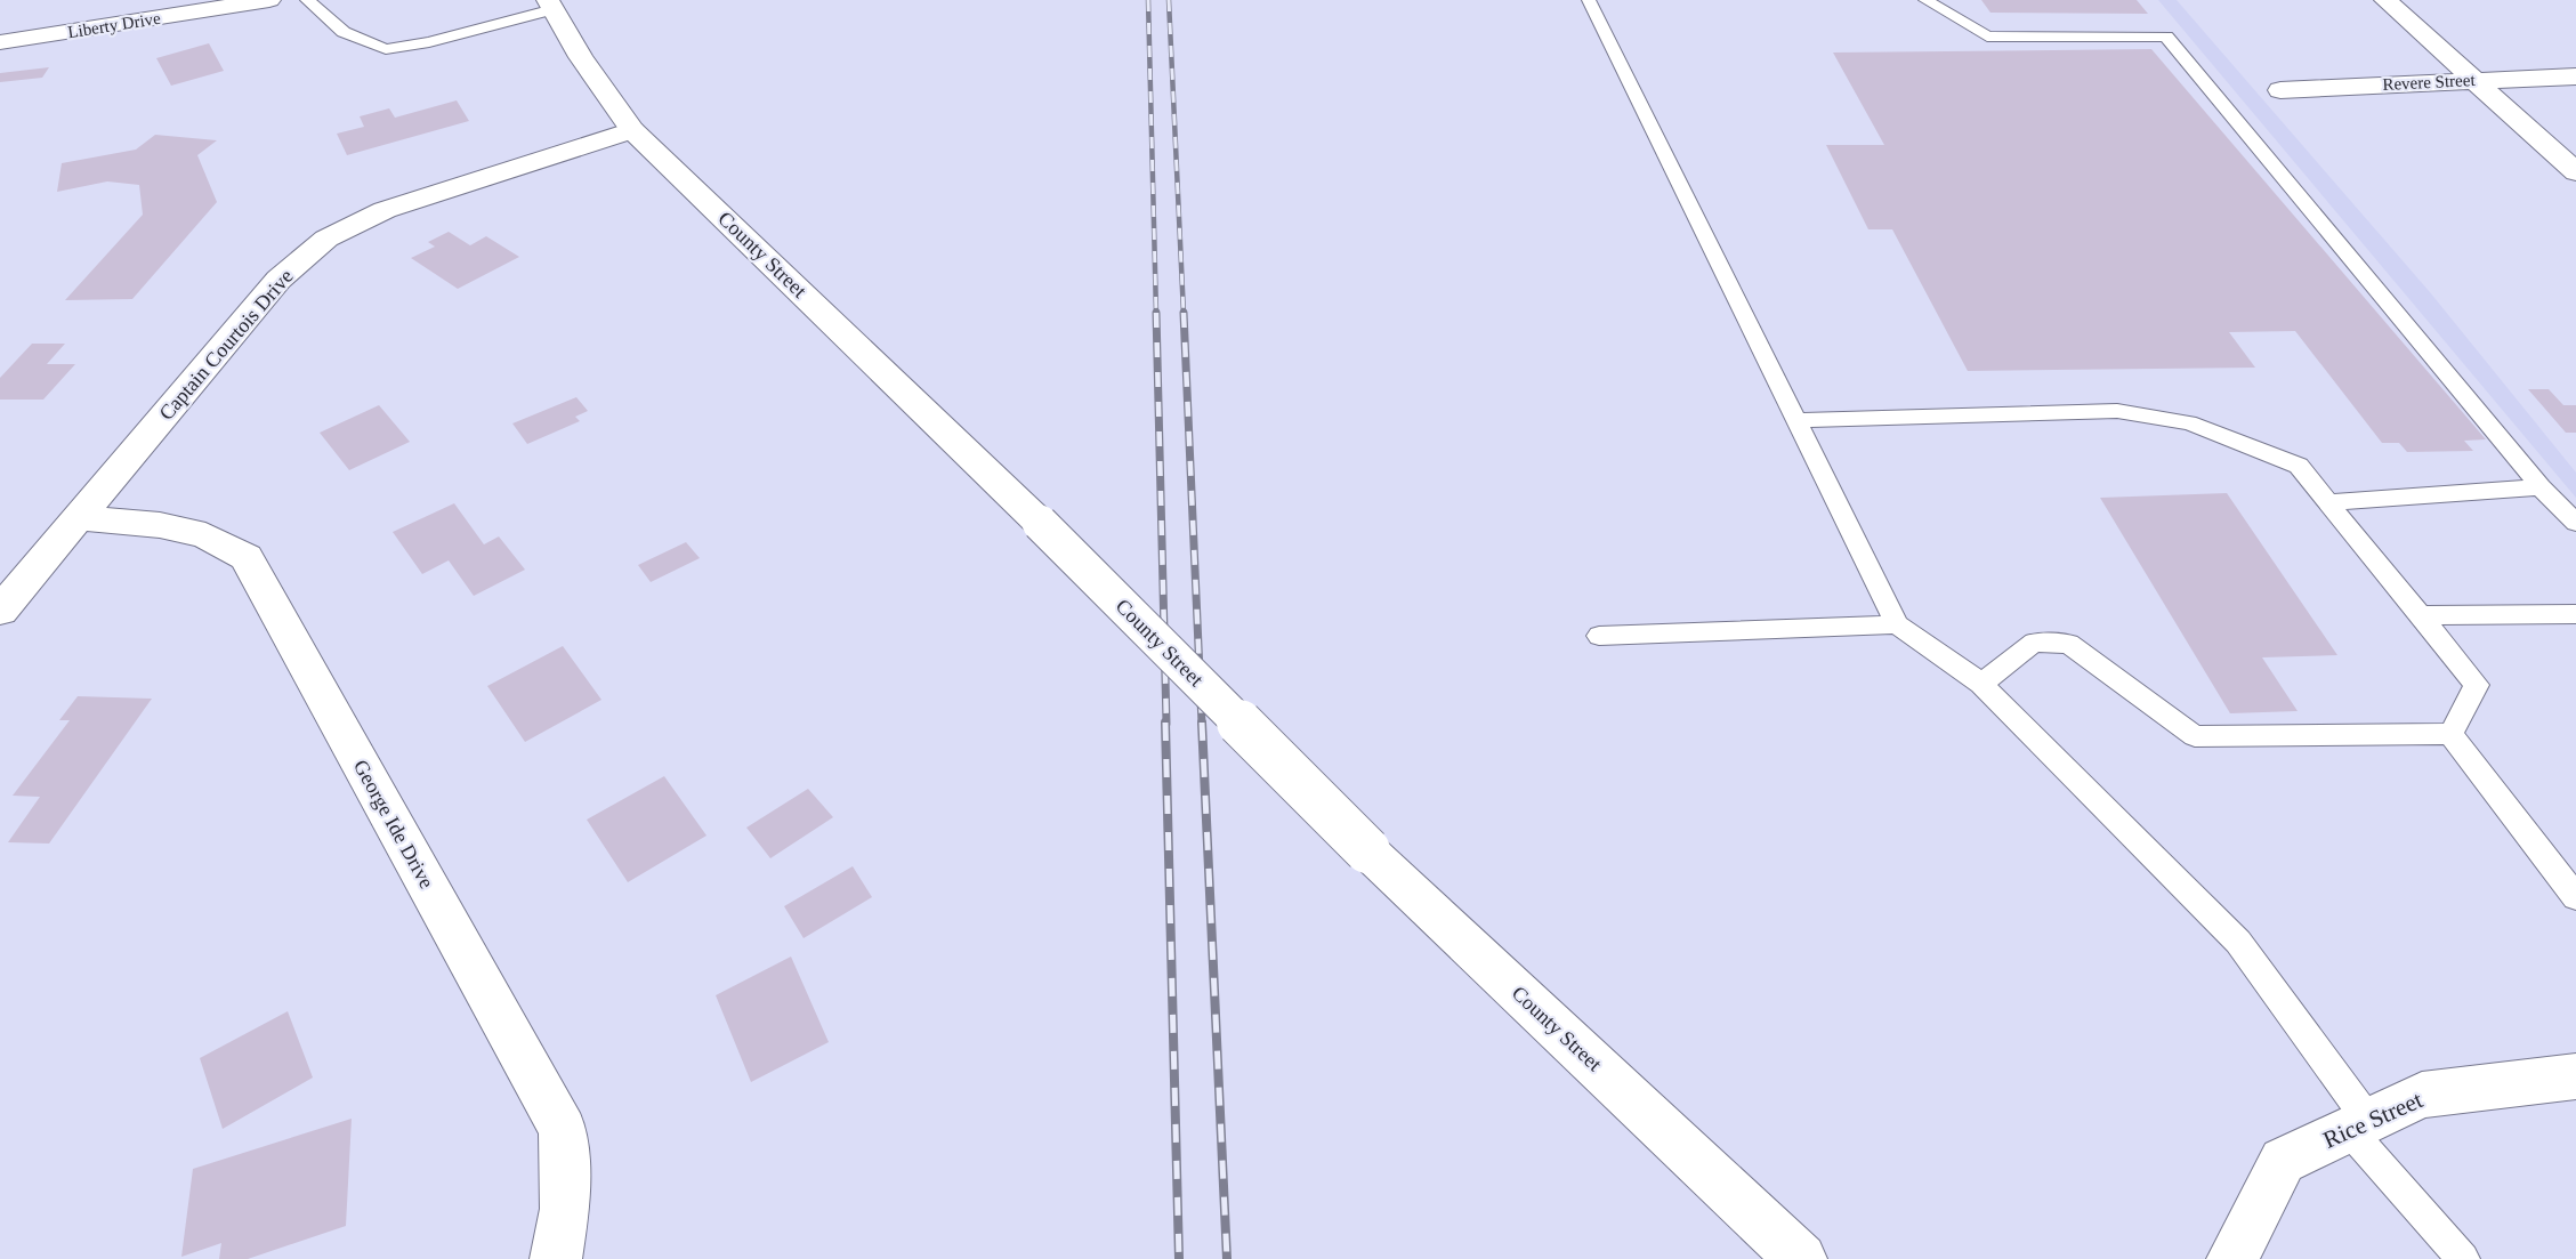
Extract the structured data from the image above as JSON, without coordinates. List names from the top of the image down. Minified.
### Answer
{"streets":{"street":["Liberty Drive","Revere Street","County Street","Captain Courtois Drive","George Ide Drive","Rice Street"]},"crossings":[["County Street","Captain Courtois Drive"],["Captain Courtois Drive","George Ide Drive"]]}
